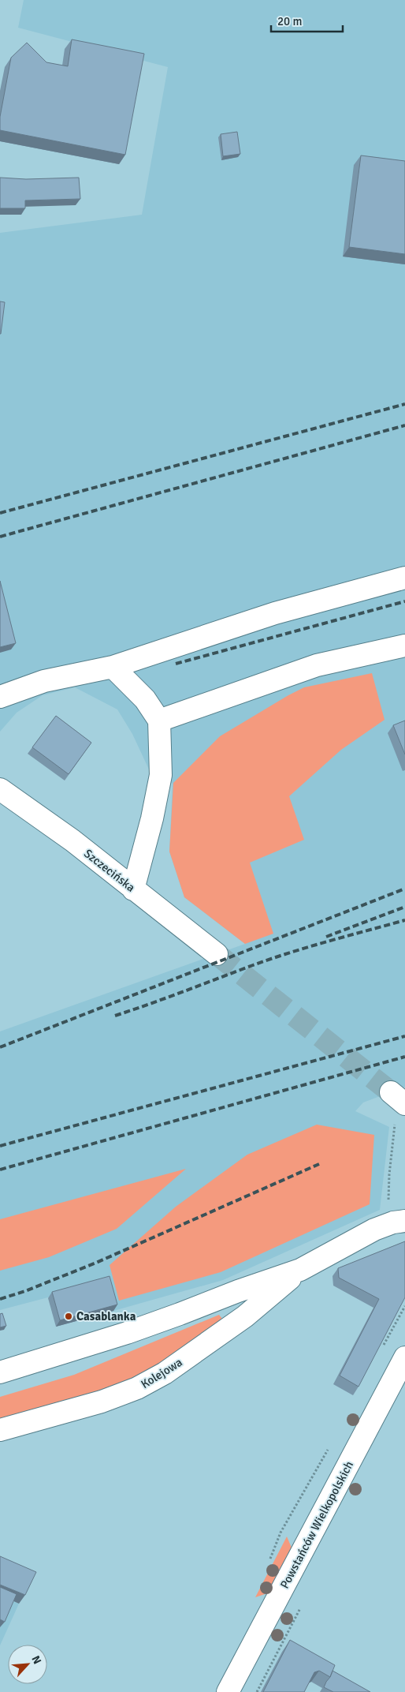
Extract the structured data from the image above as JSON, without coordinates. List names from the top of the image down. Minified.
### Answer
{"streets":{"street":["Szczecińska","Kolejowa","Powstańców Wielkopolskich"]},"places":["Casablanka"],"scale_bar":"20 m","north":"top right"}
